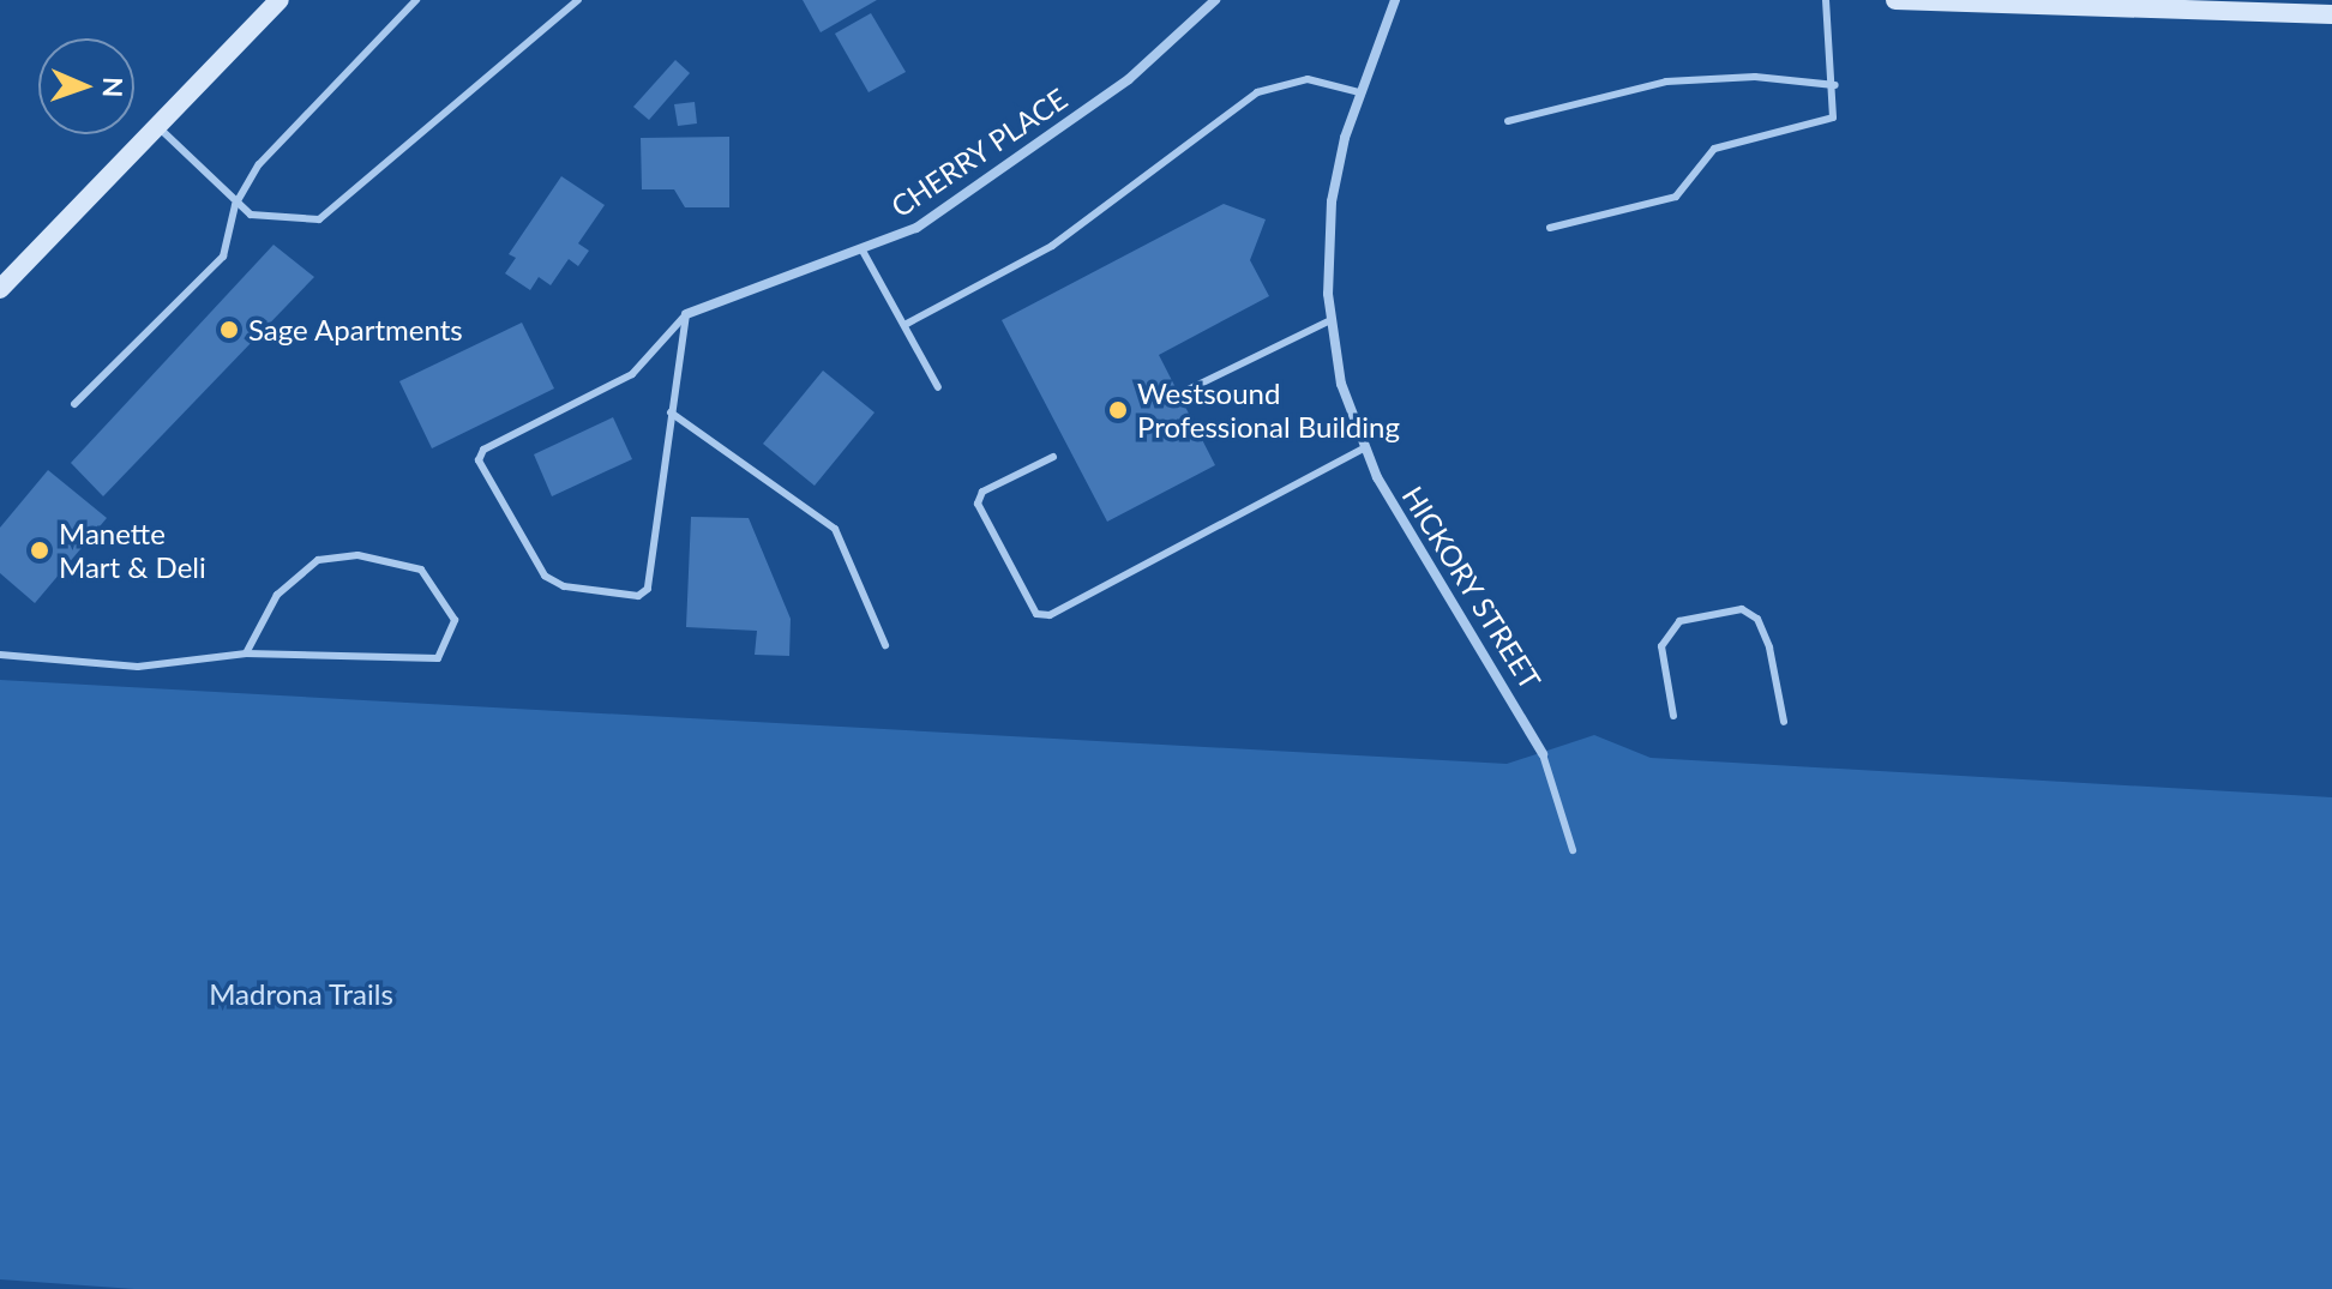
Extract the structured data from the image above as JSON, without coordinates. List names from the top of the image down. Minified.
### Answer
{"streets":{"street":["CHERRY PLACE","HICKORY STREET"]},"parks":["Madrona Trails"],"places":["Sage Apartments","Westsound Professional Building","Manette Mart & Deli"],"north":"right"}
